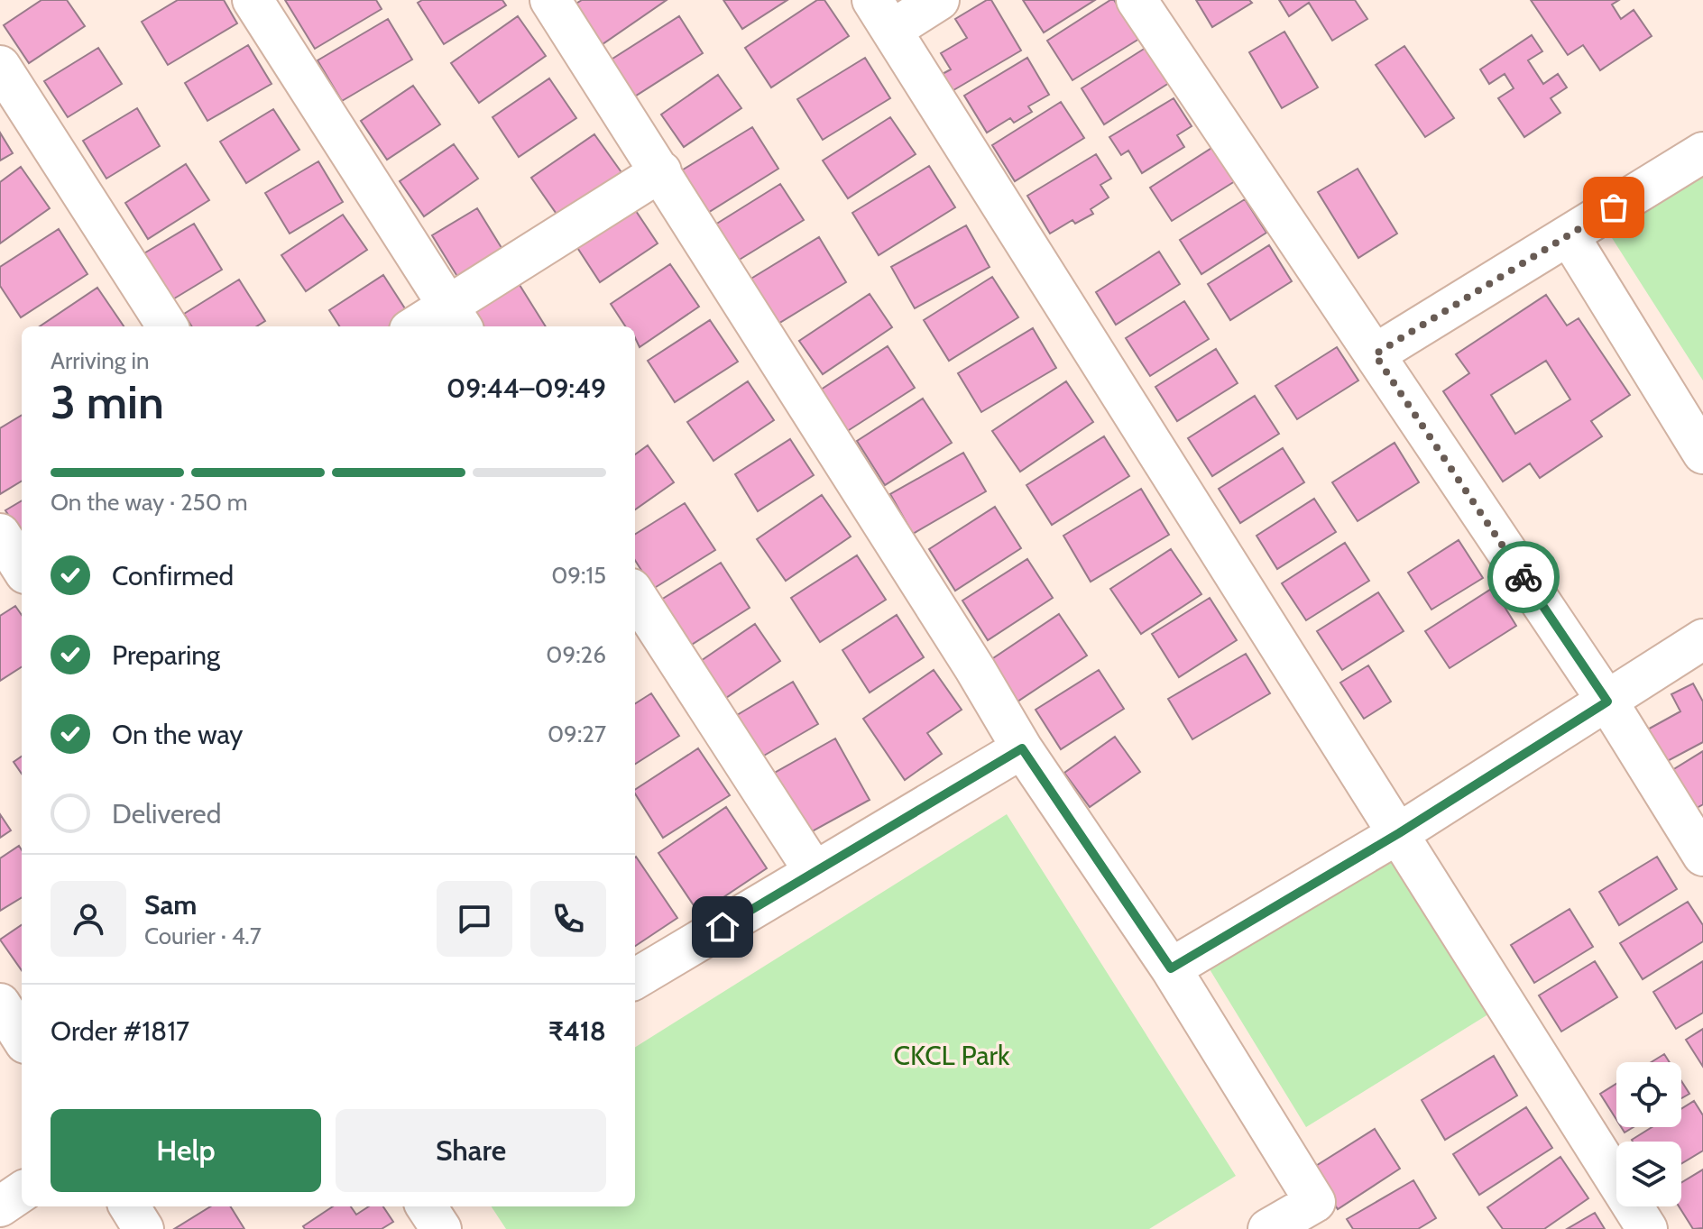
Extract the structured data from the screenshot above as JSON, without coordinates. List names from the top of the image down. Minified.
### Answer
{"parks":["CKCL Park"],"page":{"heading":["3 min","Arriving in","09:44–09:49"],"panel":["Sam","Courier · 4.7","Order #1817","₹418"],"bar":"On the way · 250 m","list":[["Confirmed","09:15"],["Preparing","09:26"],["On the way","09:27"],"Delivered"],"buttons":["Help","Share"]}}
